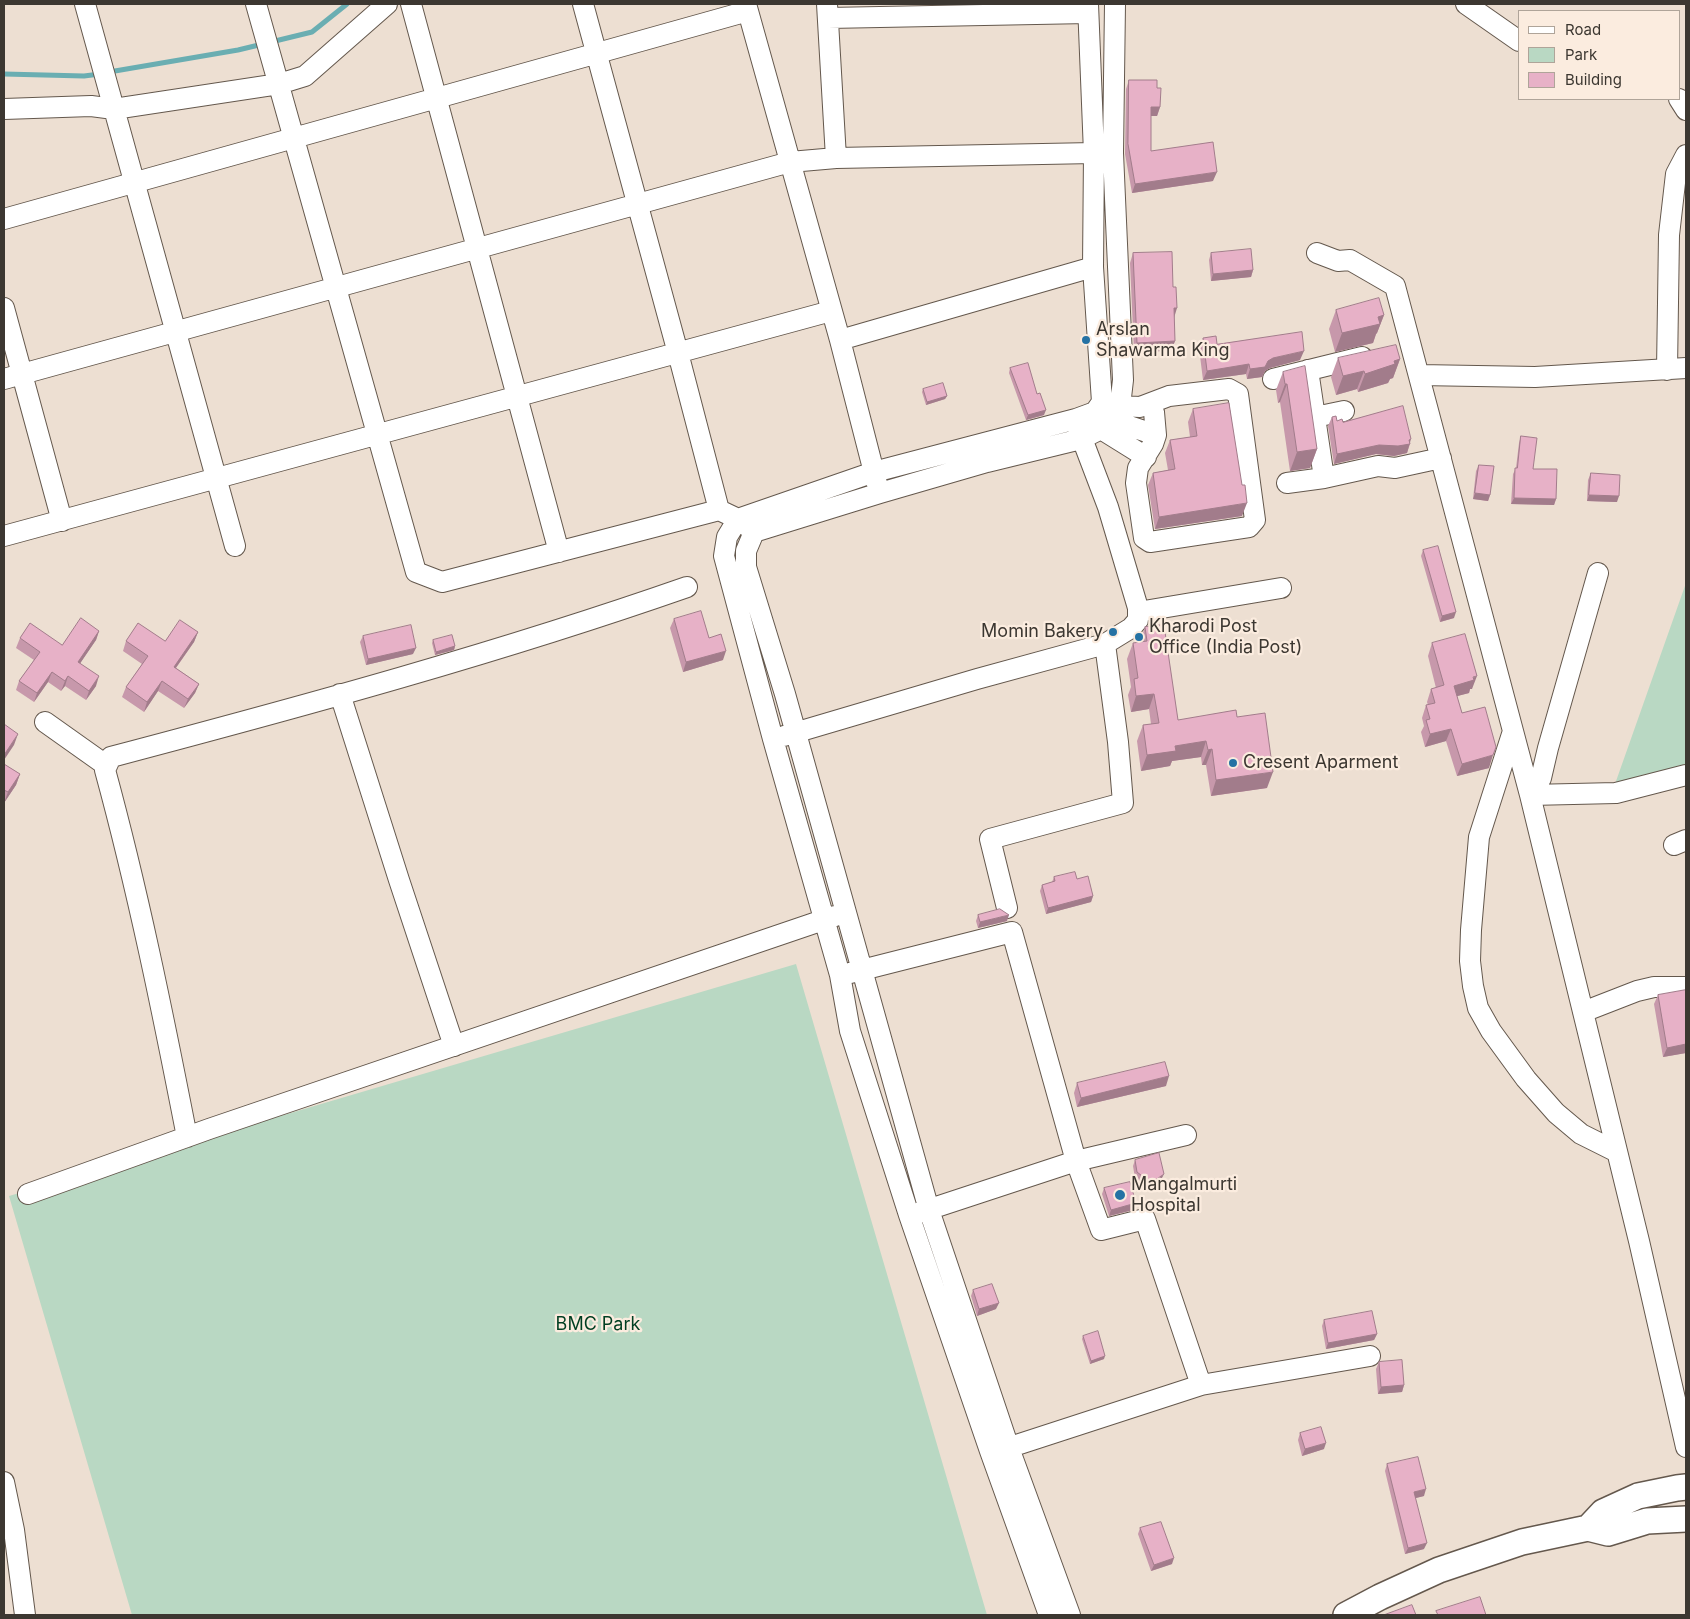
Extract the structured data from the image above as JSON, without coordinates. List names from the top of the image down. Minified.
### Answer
{"parks":["BMC Park"],"places":["Arslan Shawarma King","Momin Bakery","Kharodi Post Office (India Post)","Cresent Aparment","Mangalmurti Hospital"],"legend":["Road","Park","Building"]}
